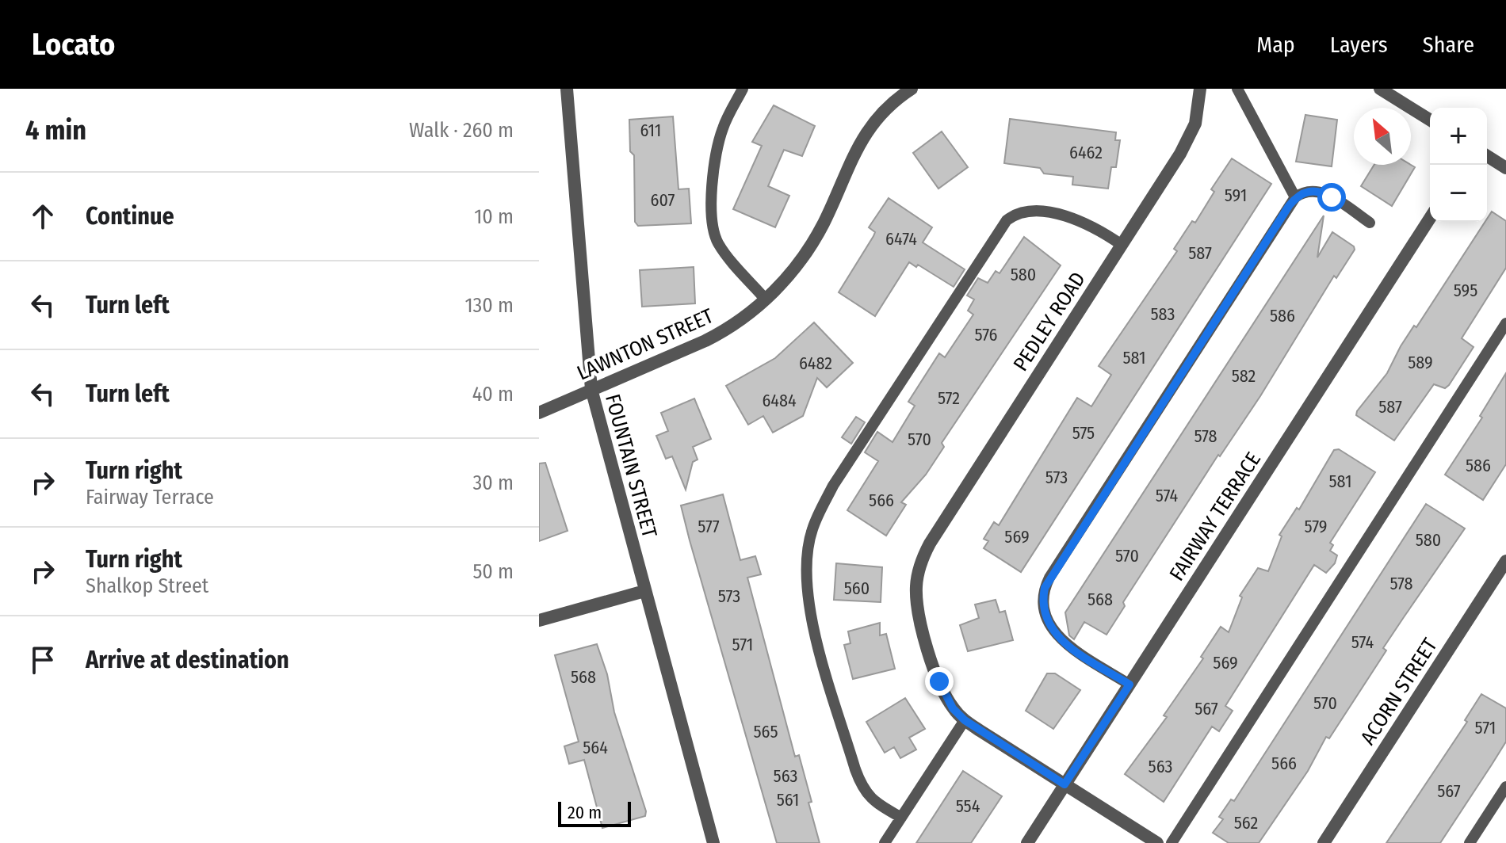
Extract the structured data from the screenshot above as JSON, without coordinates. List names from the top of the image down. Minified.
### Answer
{"streets":{"street":["PEDLEY ROAD","LAWNTON STREET","FOUNTAIN STREET","FAIRWAY TERRACE","ACORN STREET"]},"crossings":[["LAWNTON STREET","FOUNTAIN STREET"]],"house_numbers":["611","6462","591","607","6474","587","580","595","583","586","576","581","589","6482","582","572","6484","587","575","578","570","586","573","581","574","566","577","579","569","580","570","578","560","573","568","574","571","569","568","570","567","571","565","564","566","563","563","567","561","554","562"],"scale_bar":"20 m","north":"top left","page":{"header":"Locato","nav":["Map","Layers","Share"],"heading":["4 min","Walk · 260 m"],"map_buttons":["+","−"],"list":[["Continue","10 m"],["Turn left","130 m"],["Turn left","40 m"],["Turn right","Fairway Terrace","30 m"],["Turn right","Shalkop Street","50 m"],"Arrive at destination"],"scale":"20 m"}}
